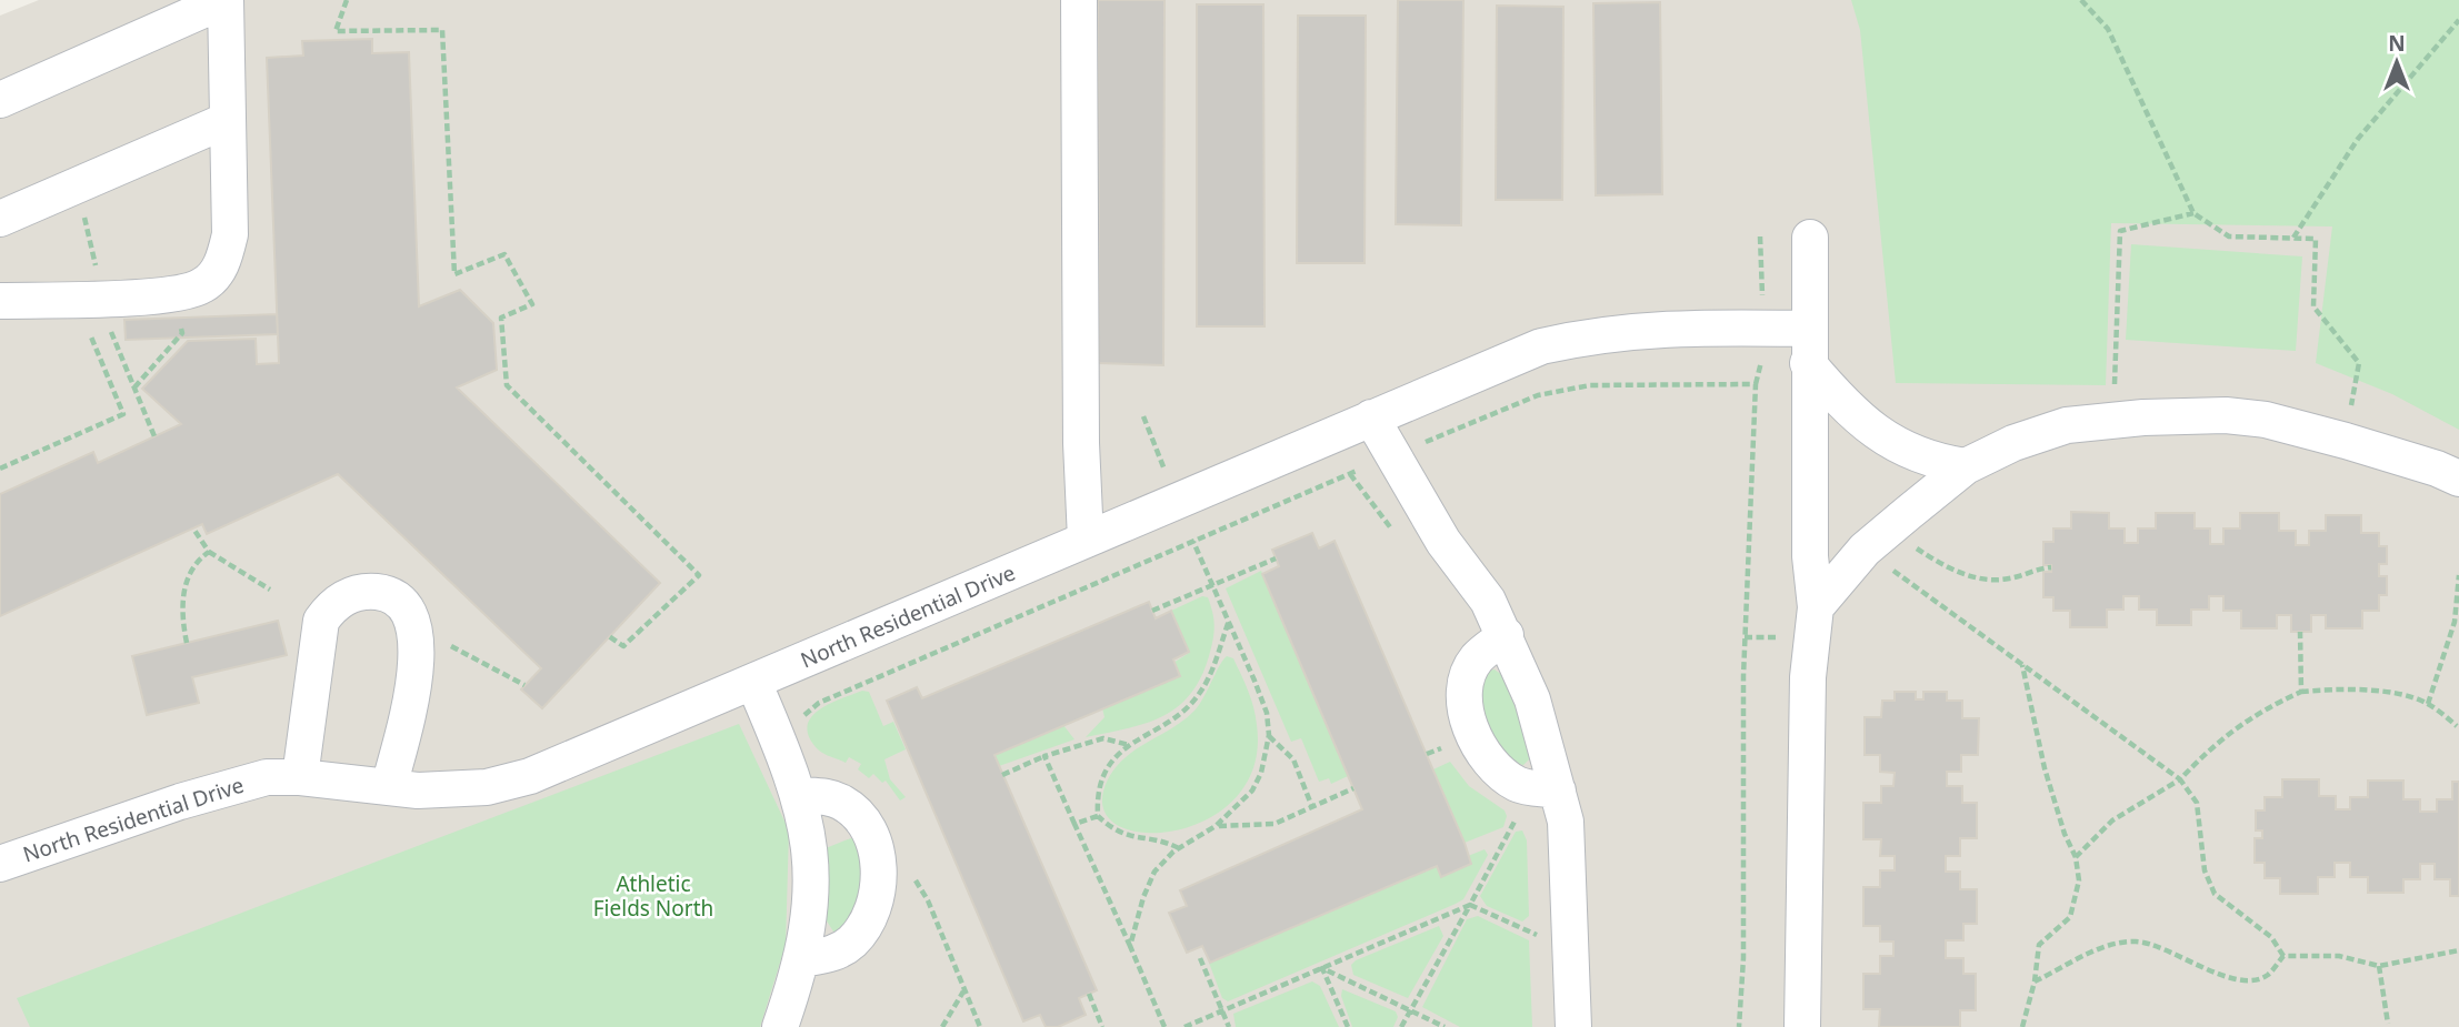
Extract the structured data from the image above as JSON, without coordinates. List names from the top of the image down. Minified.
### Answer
{"streets":{"lane":["North Residential Drive"]},"parks":["Athletic Fields North"],"north":"top"}
